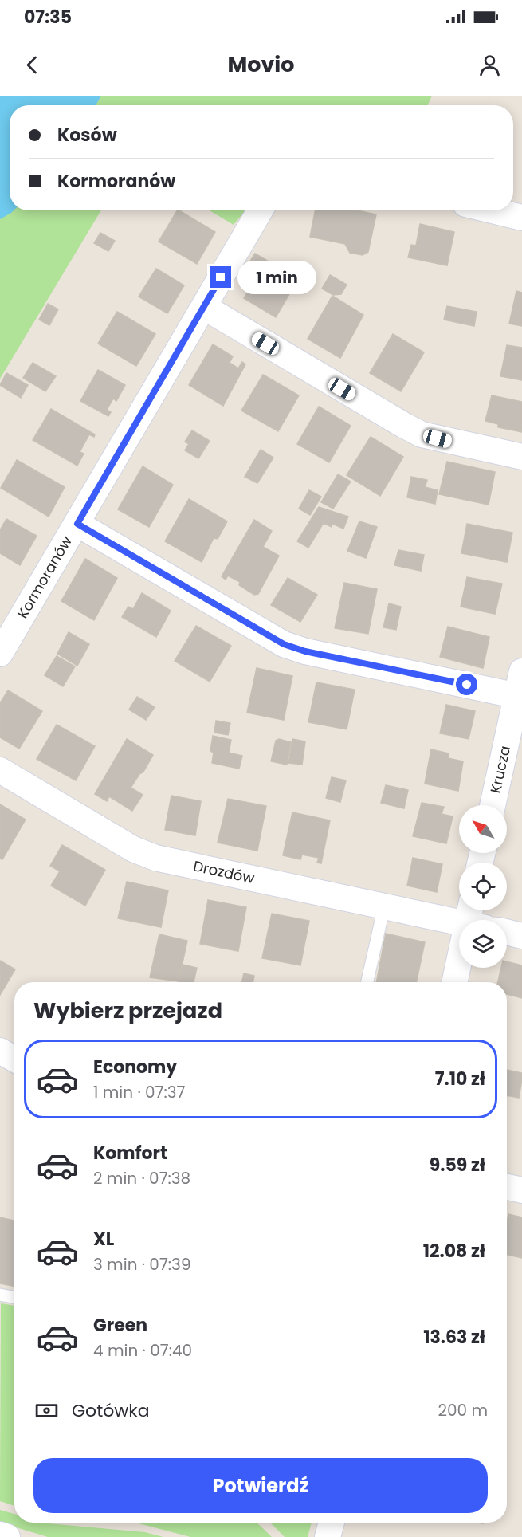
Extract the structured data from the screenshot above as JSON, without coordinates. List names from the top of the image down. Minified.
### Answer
{"streets":{"street":["Kormoranów","Krucza","Drozdów"]},"north":"top left","page":{"status":"07:35","header":"Movio","banner":["Kosów","Kormoranów"],"bubble":"1 min","heading":"Wybierz przejazd","list":[{"name":"Economy","note":"1 min · 07:37","value":"7.10 zł"},{"name":"Komfort","note":"2 min · 07:38","value":"9.59 zł"},{"name":"XL","note":"3 min · 07:39","value":"12.08 zł"},{"name":"Green","note":"4 min · 07:40","value":"13.63 zł"}],"pay":["Gotówka","200 m"],"buttons":"Potwierdź"}}
